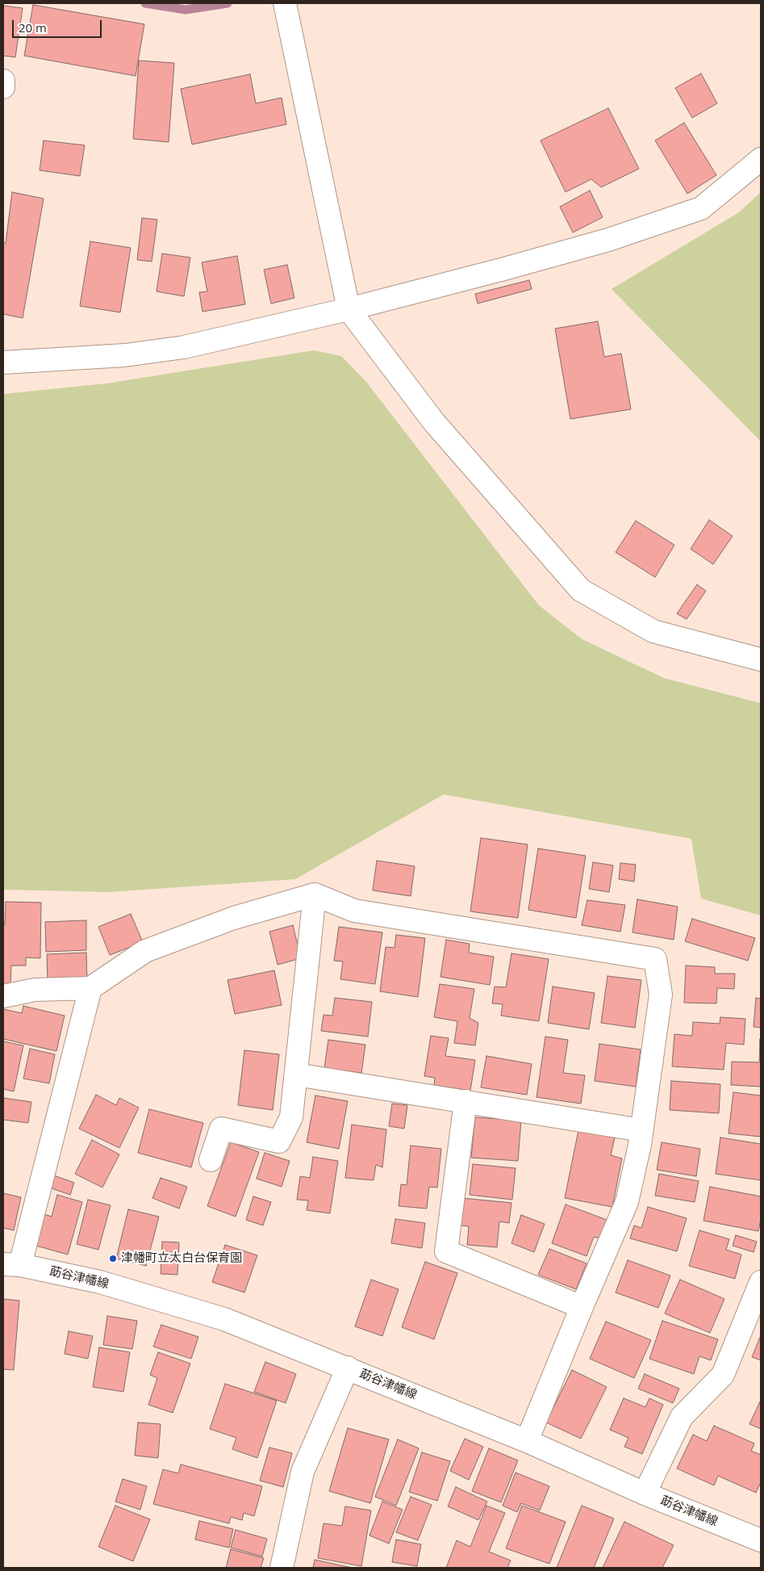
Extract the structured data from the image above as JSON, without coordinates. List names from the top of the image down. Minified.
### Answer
{"streets":{"street":["莇谷津幡線"]},"places":["津幡町立太白台保育園"],"scale_bar":"20 m"}
